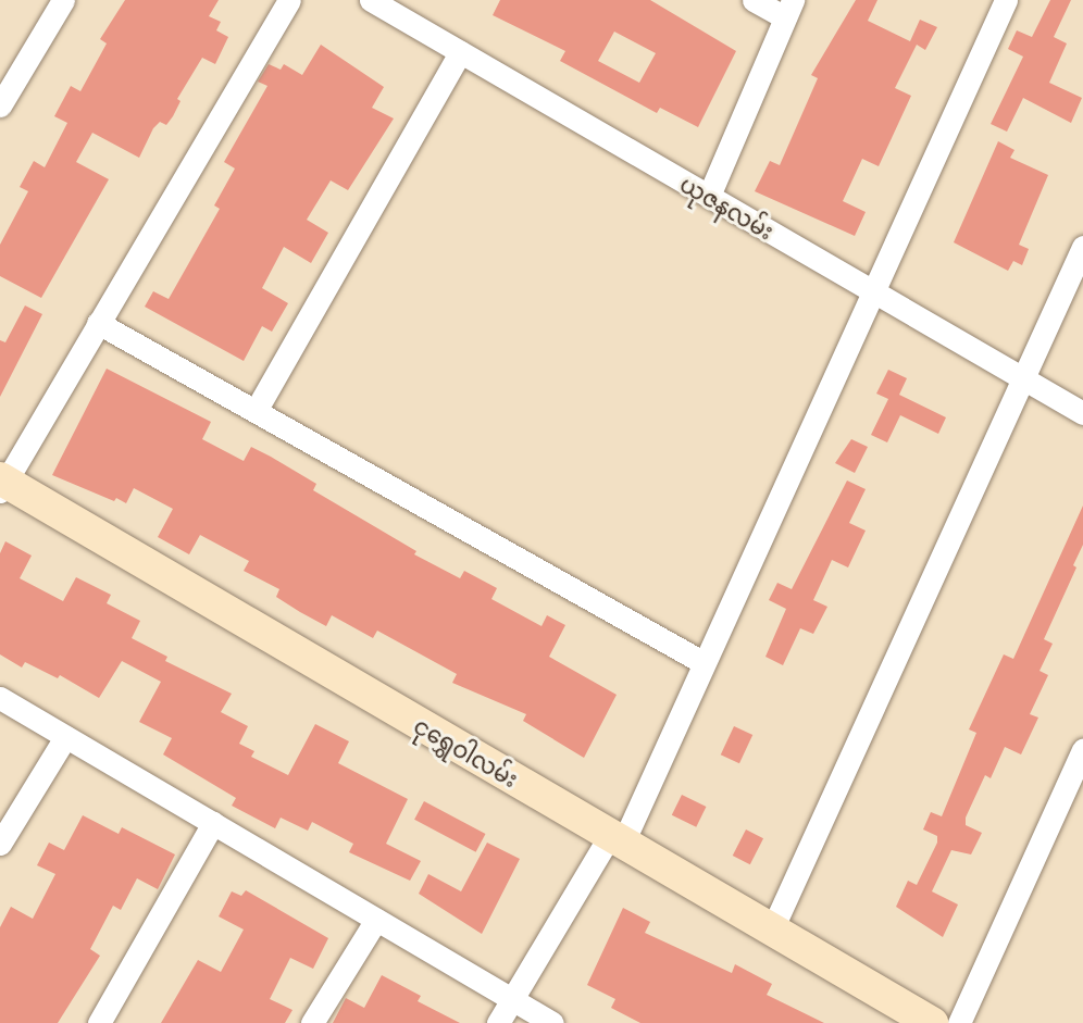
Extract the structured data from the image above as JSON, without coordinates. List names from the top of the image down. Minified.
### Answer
{"streets":{"street":["ယုဇနလမ်း","ငုရွှေဝါလမ်း"]}}
